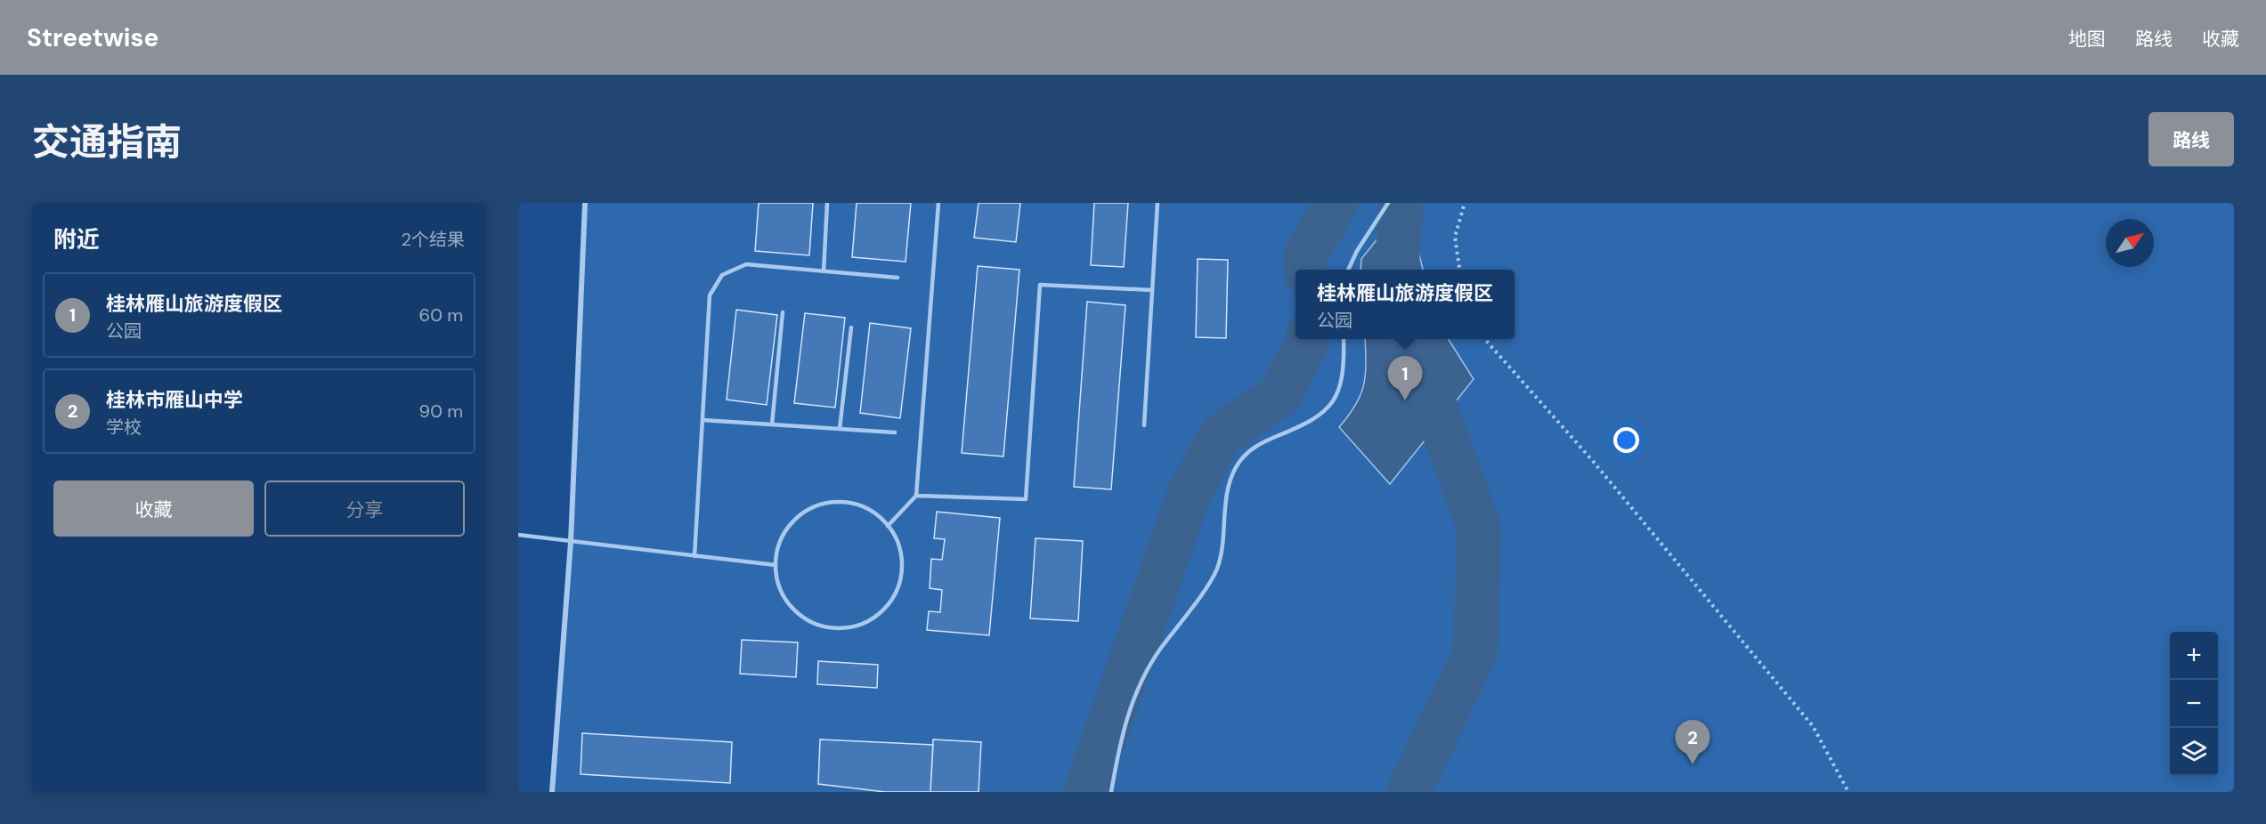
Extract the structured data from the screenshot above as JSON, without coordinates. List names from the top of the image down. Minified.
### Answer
{"north":"top right","page":{"header":"Streetwise","nav":["地图","路线","收藏"],"title":"交通指南","buttons":["路线",["收藏","分享"]],"heading":["附近","2个结果"],"popup":["桂林雁山旅游度假区","公园"],"list":[{"mark":"1","name":"桂林雁山旅游度假区","note":"公园","value":"60 m"},{"mark":"2","name":"桂林市雁山中学","note":"学校","value":"90 m"}],"pins":["1","2"],"map_buttons":["+","−"]}}
